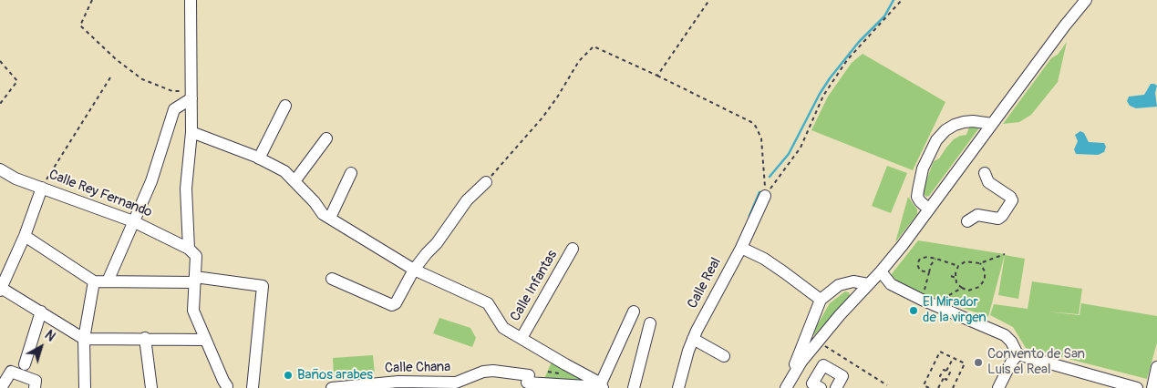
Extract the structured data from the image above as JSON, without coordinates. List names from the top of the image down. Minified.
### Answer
{"streets":{"street":["Calle Rey Fernando","Calle Real","Calle Infantas","Calle Chana"]},"crossings":[["Calle Infantas","Calle Chana"]],"places":["El Mirador de la virgen","Convento de San Luis el Real","Baños arabes"],"north":"top right"}
